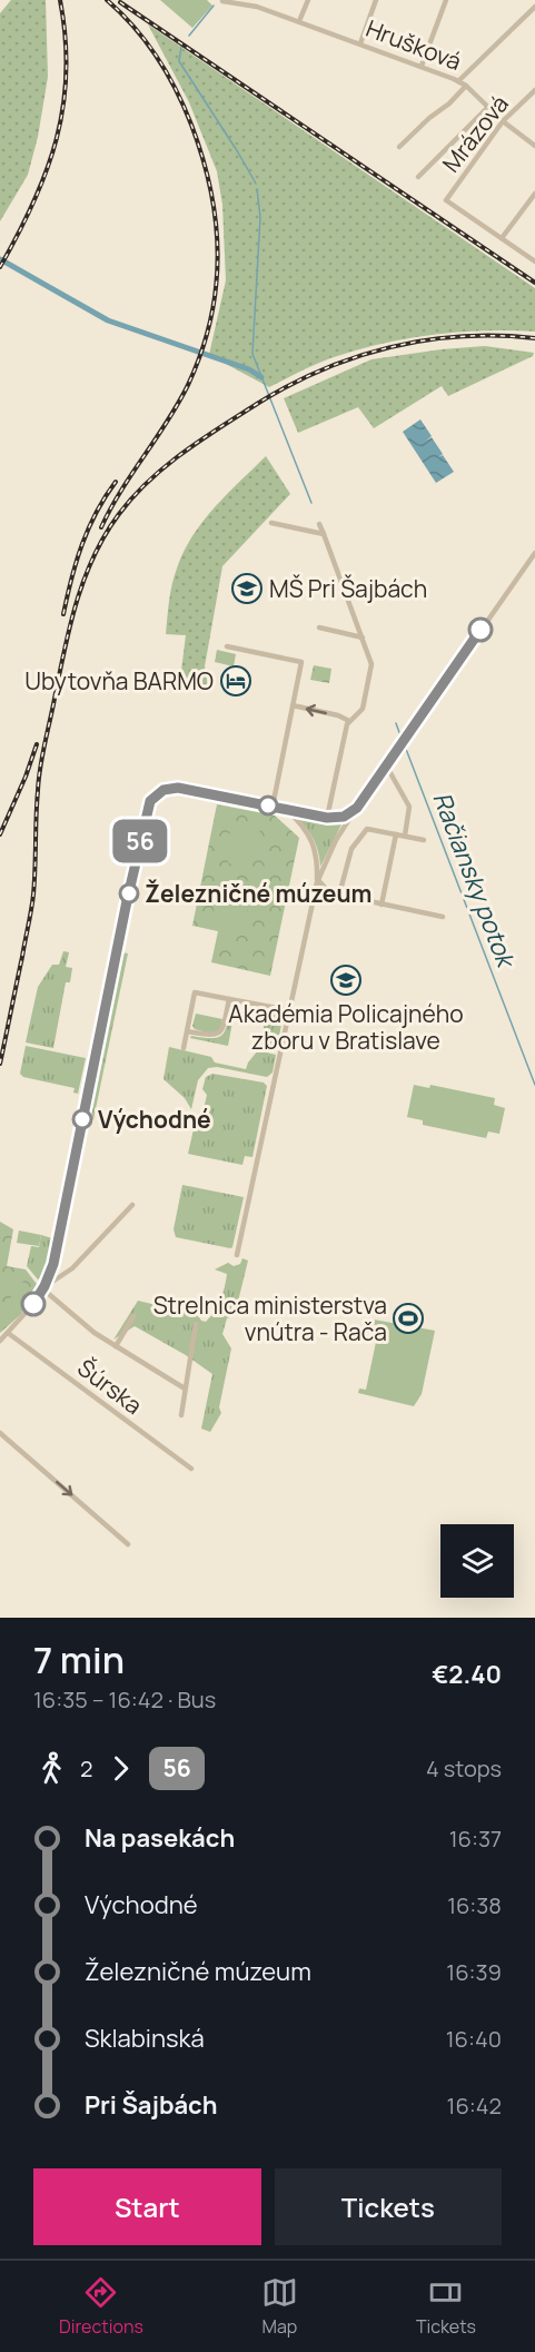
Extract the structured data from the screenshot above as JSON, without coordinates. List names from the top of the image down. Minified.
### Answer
{"streets":{"street":["Hrušková","Mrázová","Šúrska"]},"crossings":[["Hrušková","Mrázová"]],"water":["Račiansky potok"],"places":{"school or university":["MŠ Pri Šajbách","Akadémia Policajného zboru v Bratislave"],"hotel":["Ubytovňa BARMO"],"other":["Železničné múzeum","Východné"],"sports":["Strelnica ministerstva vnútra - Rača"]},"lines":["bus line 56"],"page":{"on_map":"56","heading":["7 min","16:35 – 16:42 · Bus","€2.40"],"legs":["2","56","4 stops"],"list":[{"name":"Na pasekách","value":"16:37"},{"name":"Východné","value":"16:38"},{"name":"Železničné múzeum","value":"16:39"},{"name":"Sklabinská","value":"16:40"},{"name":"Pri Šajbách","value":"16:42"}],"buttons":["Start","Tickets"],"tabs":["Directions","Map","Tickets"]}}
